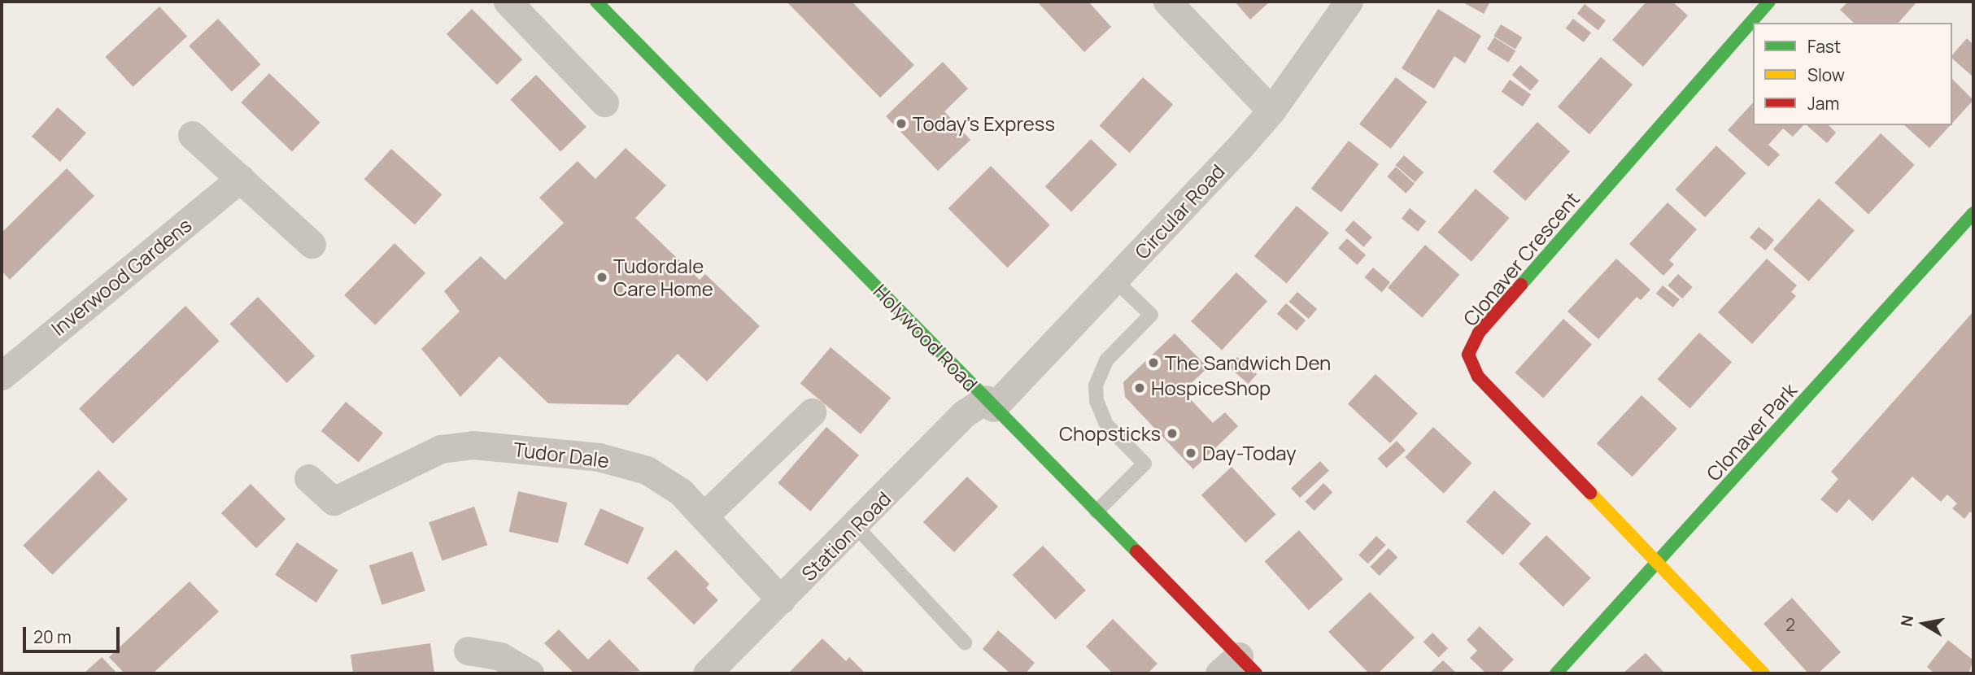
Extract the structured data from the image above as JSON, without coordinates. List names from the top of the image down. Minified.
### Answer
{"streets":{"street":["Circular Road","Clonaver Crescent","Inverwood Gardens","Holywood Road","Clonaver Park","Tudor Dale","Station Road"]},"crossings":[["Circular Road","Holywood Road"],["Circular Road","Station Road"],["Clonaver Crescent","Clonaver Park"],["Holywood Road","Station Road"],["Tudor Dale","Station Road"]],"places":["Today's Express","Tudordale Care Home","The Sandwich Den","HospiceShop","Chopsticks","Day-Today"],"house_numbers":["2"],"legend":["Fast","Slow","Jam"],"scale_bar":"20 m","north":"left"}
